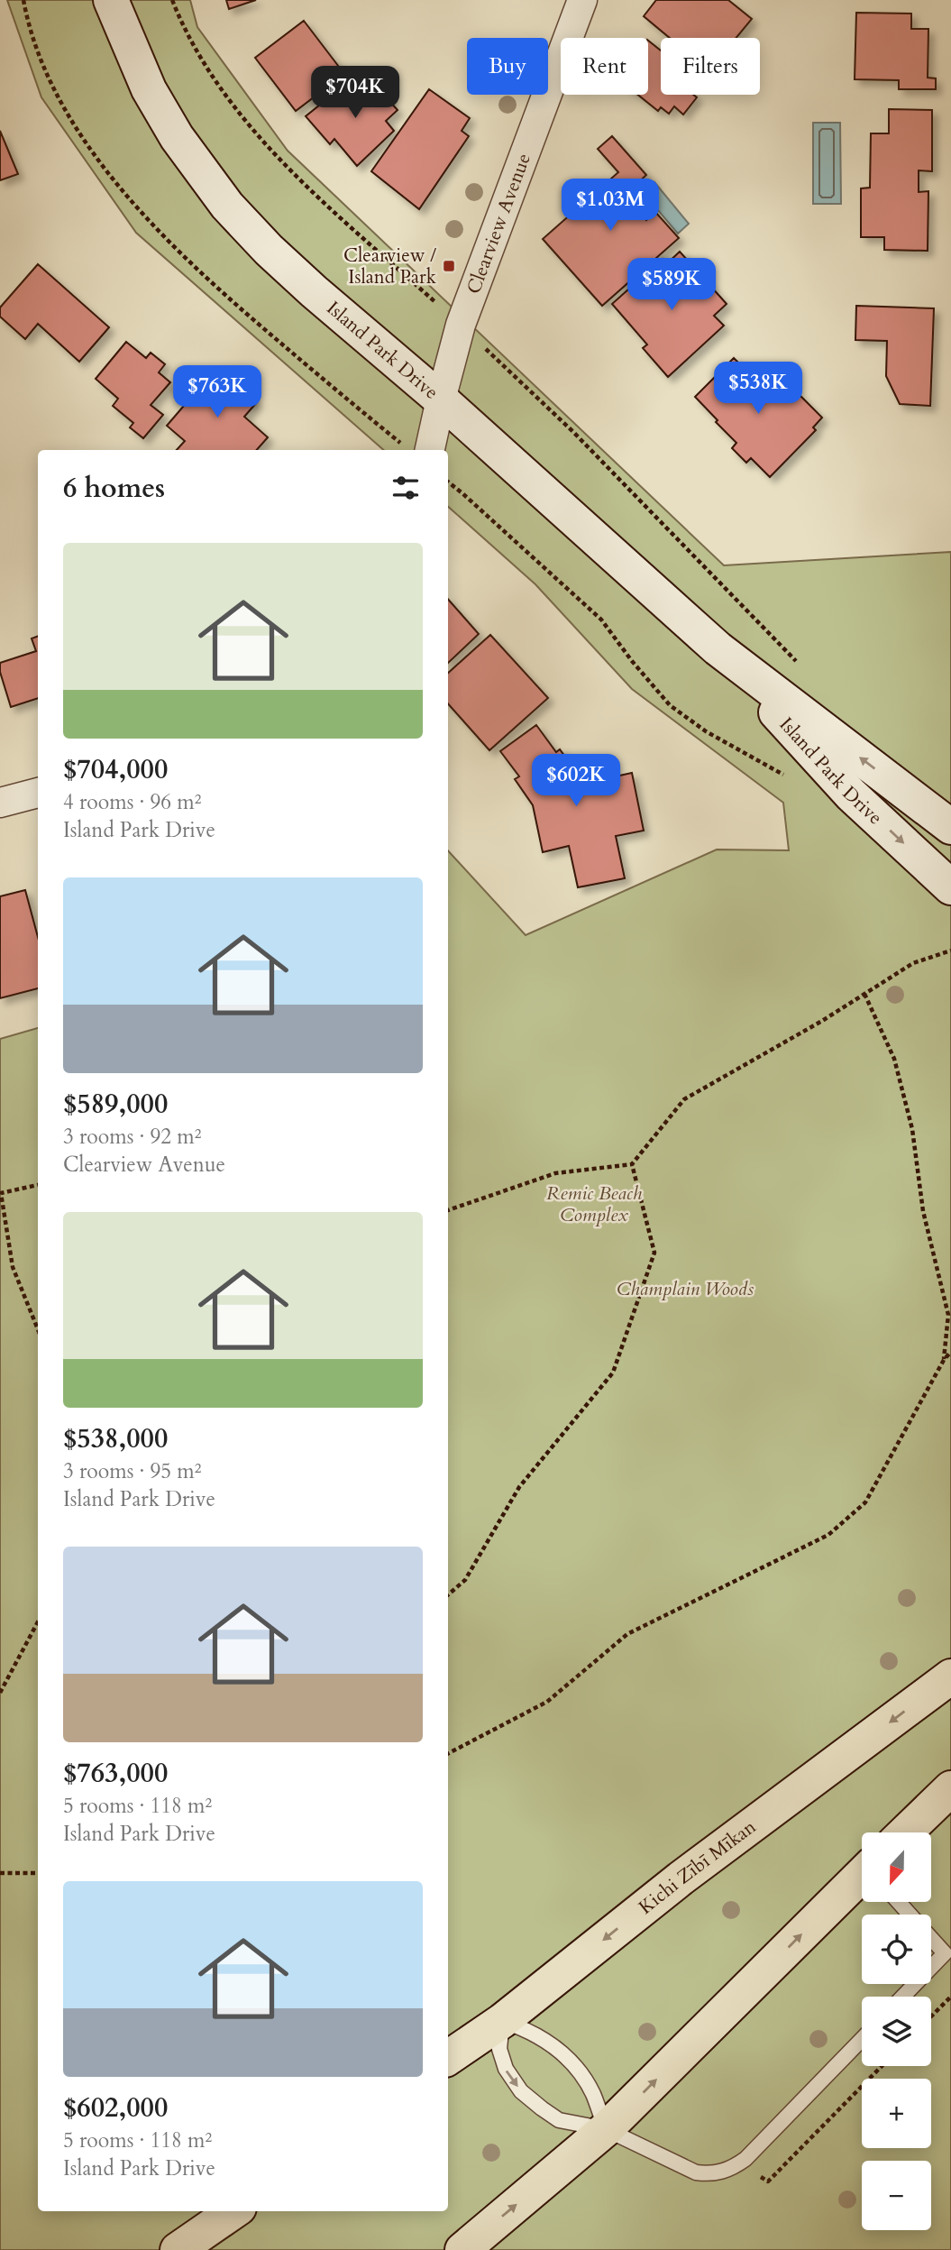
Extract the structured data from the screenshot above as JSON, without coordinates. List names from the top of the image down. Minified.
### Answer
{"streets":{"highway":["Kichi Zībī Mīkan"],"main road":["Island Park Drive"],"street":["Clearview Avenue"]},"crossings":[["Clearview Avenue","Island Park Drive"]],"parks":["Remic Beach Complex","Champlain Woods"],"places":{"transit":["Clearview / Island Park"]},"north":"bottom","page":{"chip":["Buy","Rent","Filters"],"price":["$704K","$1.03M","$589K","$538K","$763K","$602K"],"heading":"6 homes","list":[{"name":"$704,000","note":"4 rooms · 96 m² · Island Park Drive"},{"name":"$589,000","note":"3 rooms · 92 m² · Clearview Avenue"},{"name":"$538,000","note":"3 rooms · 95 m² · Island Park Drive"},{"name":"$763,000","note":"5 rooms · 118 m² · Island Park Drive"},{"name":"$602,000","note":"5 rooms · 118 m² · Island Park Drive"}],"map_buttons":["+","−"]}}
